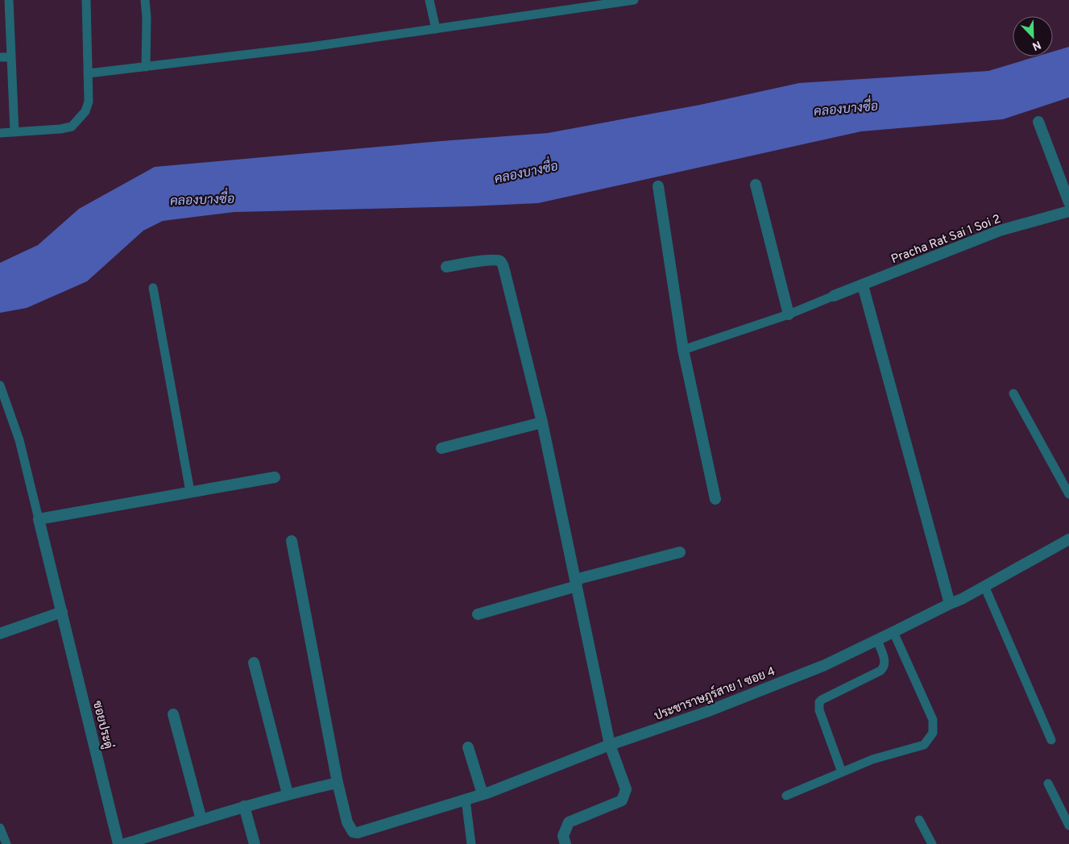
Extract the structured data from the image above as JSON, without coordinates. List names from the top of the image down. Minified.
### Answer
{"streets":{"street":["Pracha Rat Sai 1 Soi 2","ประชาราษฎร์สาย 1 ซอย 4","ซอยประดู่"]},"water":["คลองบางซื่อ"],"north":"bottom right"}
